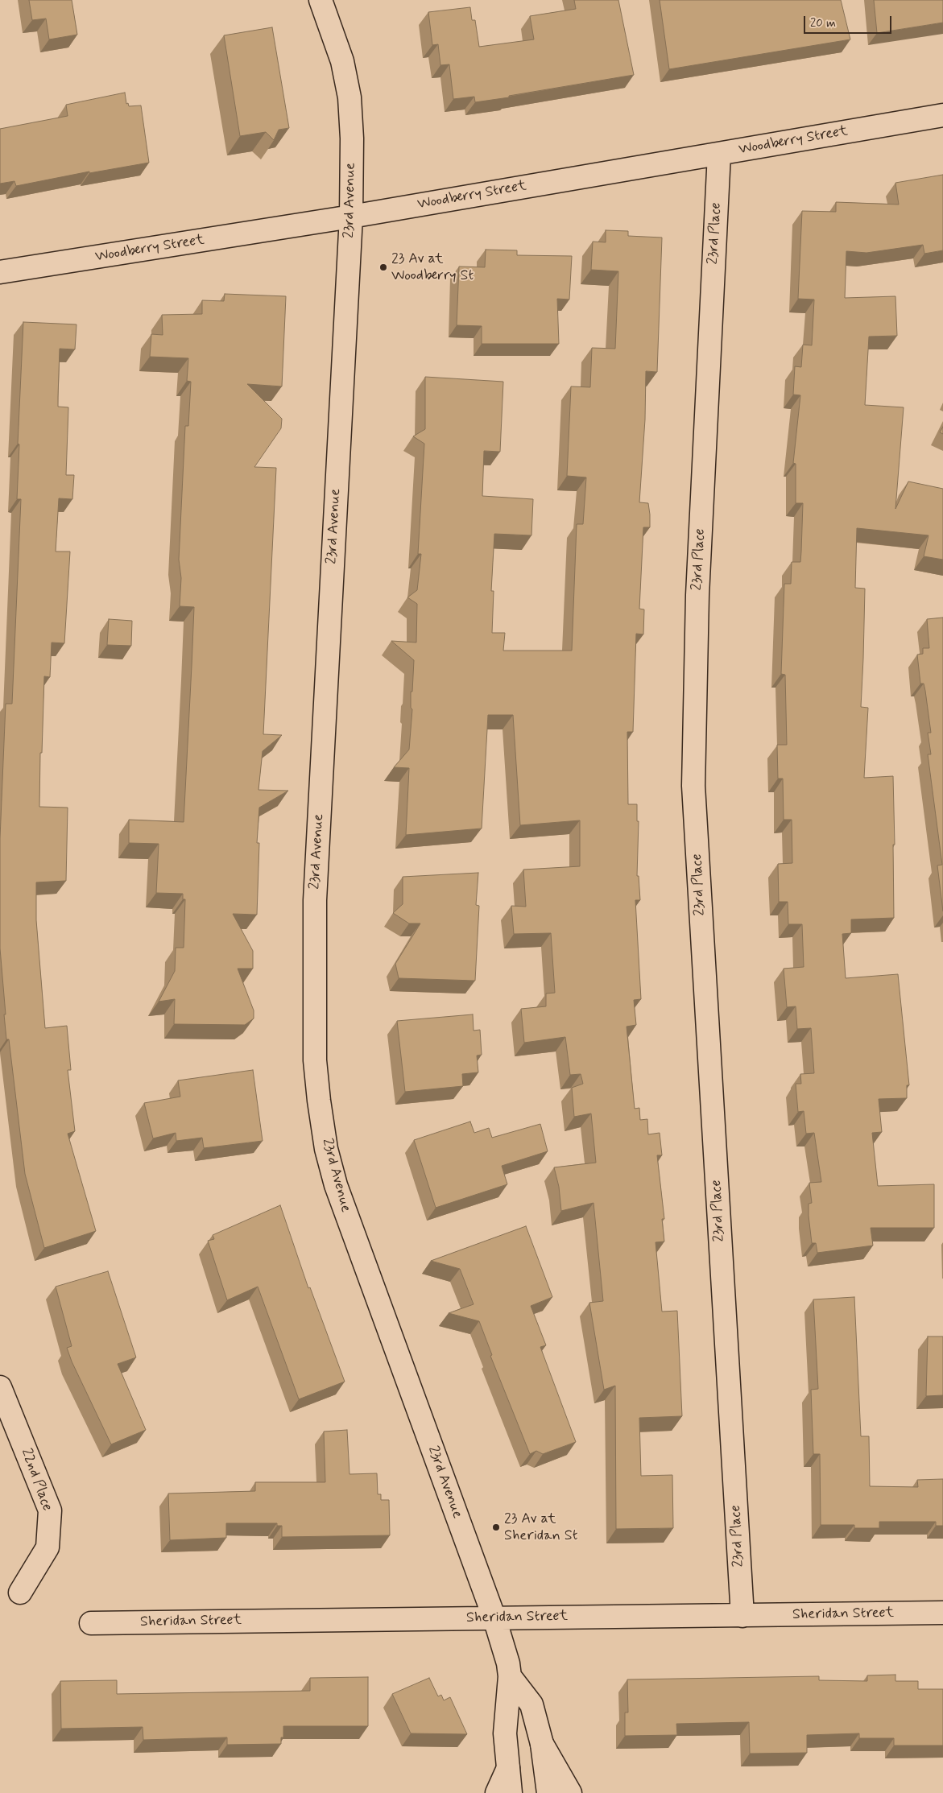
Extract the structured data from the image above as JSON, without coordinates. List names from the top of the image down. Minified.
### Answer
{"streets":{"street":["Woodberry Street","23rd Avenue","23rd Place","22nd Place","Sheridan Street"]},"crossings":[["Woodberry Street","23rd Avenue"],["Woodberry Street","23rd Place"],["23rd Avenue","Sheridan Street"],["23rd Place","Sheridan Street"]],"places":["23 Av at Woodberry St","23 Av at Sheridan St"],"scale_bar":"20 m"}
